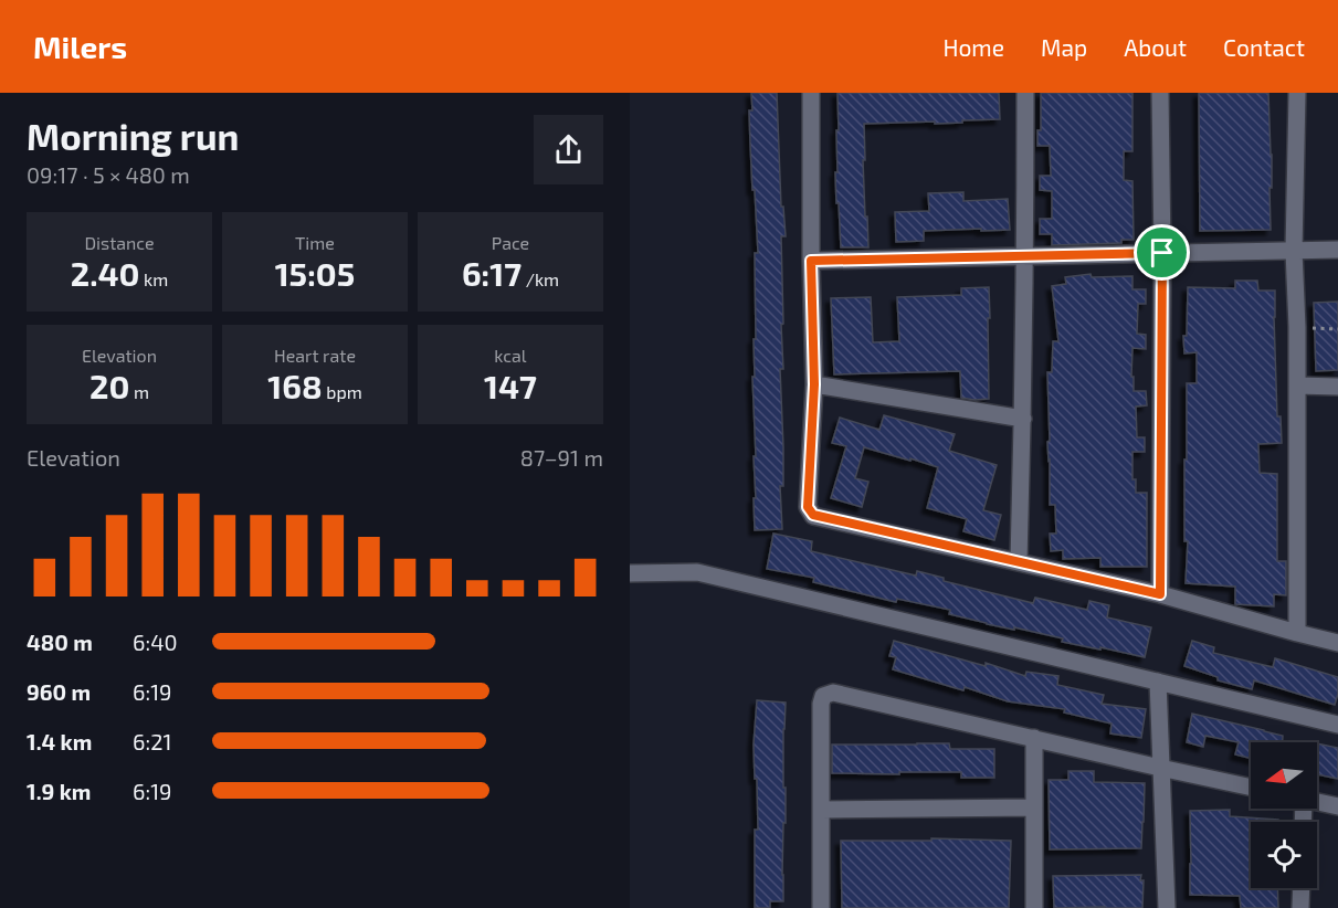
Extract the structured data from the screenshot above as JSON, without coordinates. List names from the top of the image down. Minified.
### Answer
{"north":"left","page":{"header":"Milers","nav":["Home","Map","About","Contact"],"heading":["Morning run","09:17 · 5 × 480 m"],"stats":[["Distance","2.40 km"],["Time","15:05"],["Pace","6:17 /km"],["Elevation","20 m"],["Heart rate","168 bpm"],["kcal","147"]],"chart":["Elevation","87–91 m"],"list":[{"name":"480 m","note":"6:40"},{"name":"960 m","note":"6:19"},{"name":"1.4 km","note":"6:21"},{"name":"1.9 km","note":"6:19"}]}}
